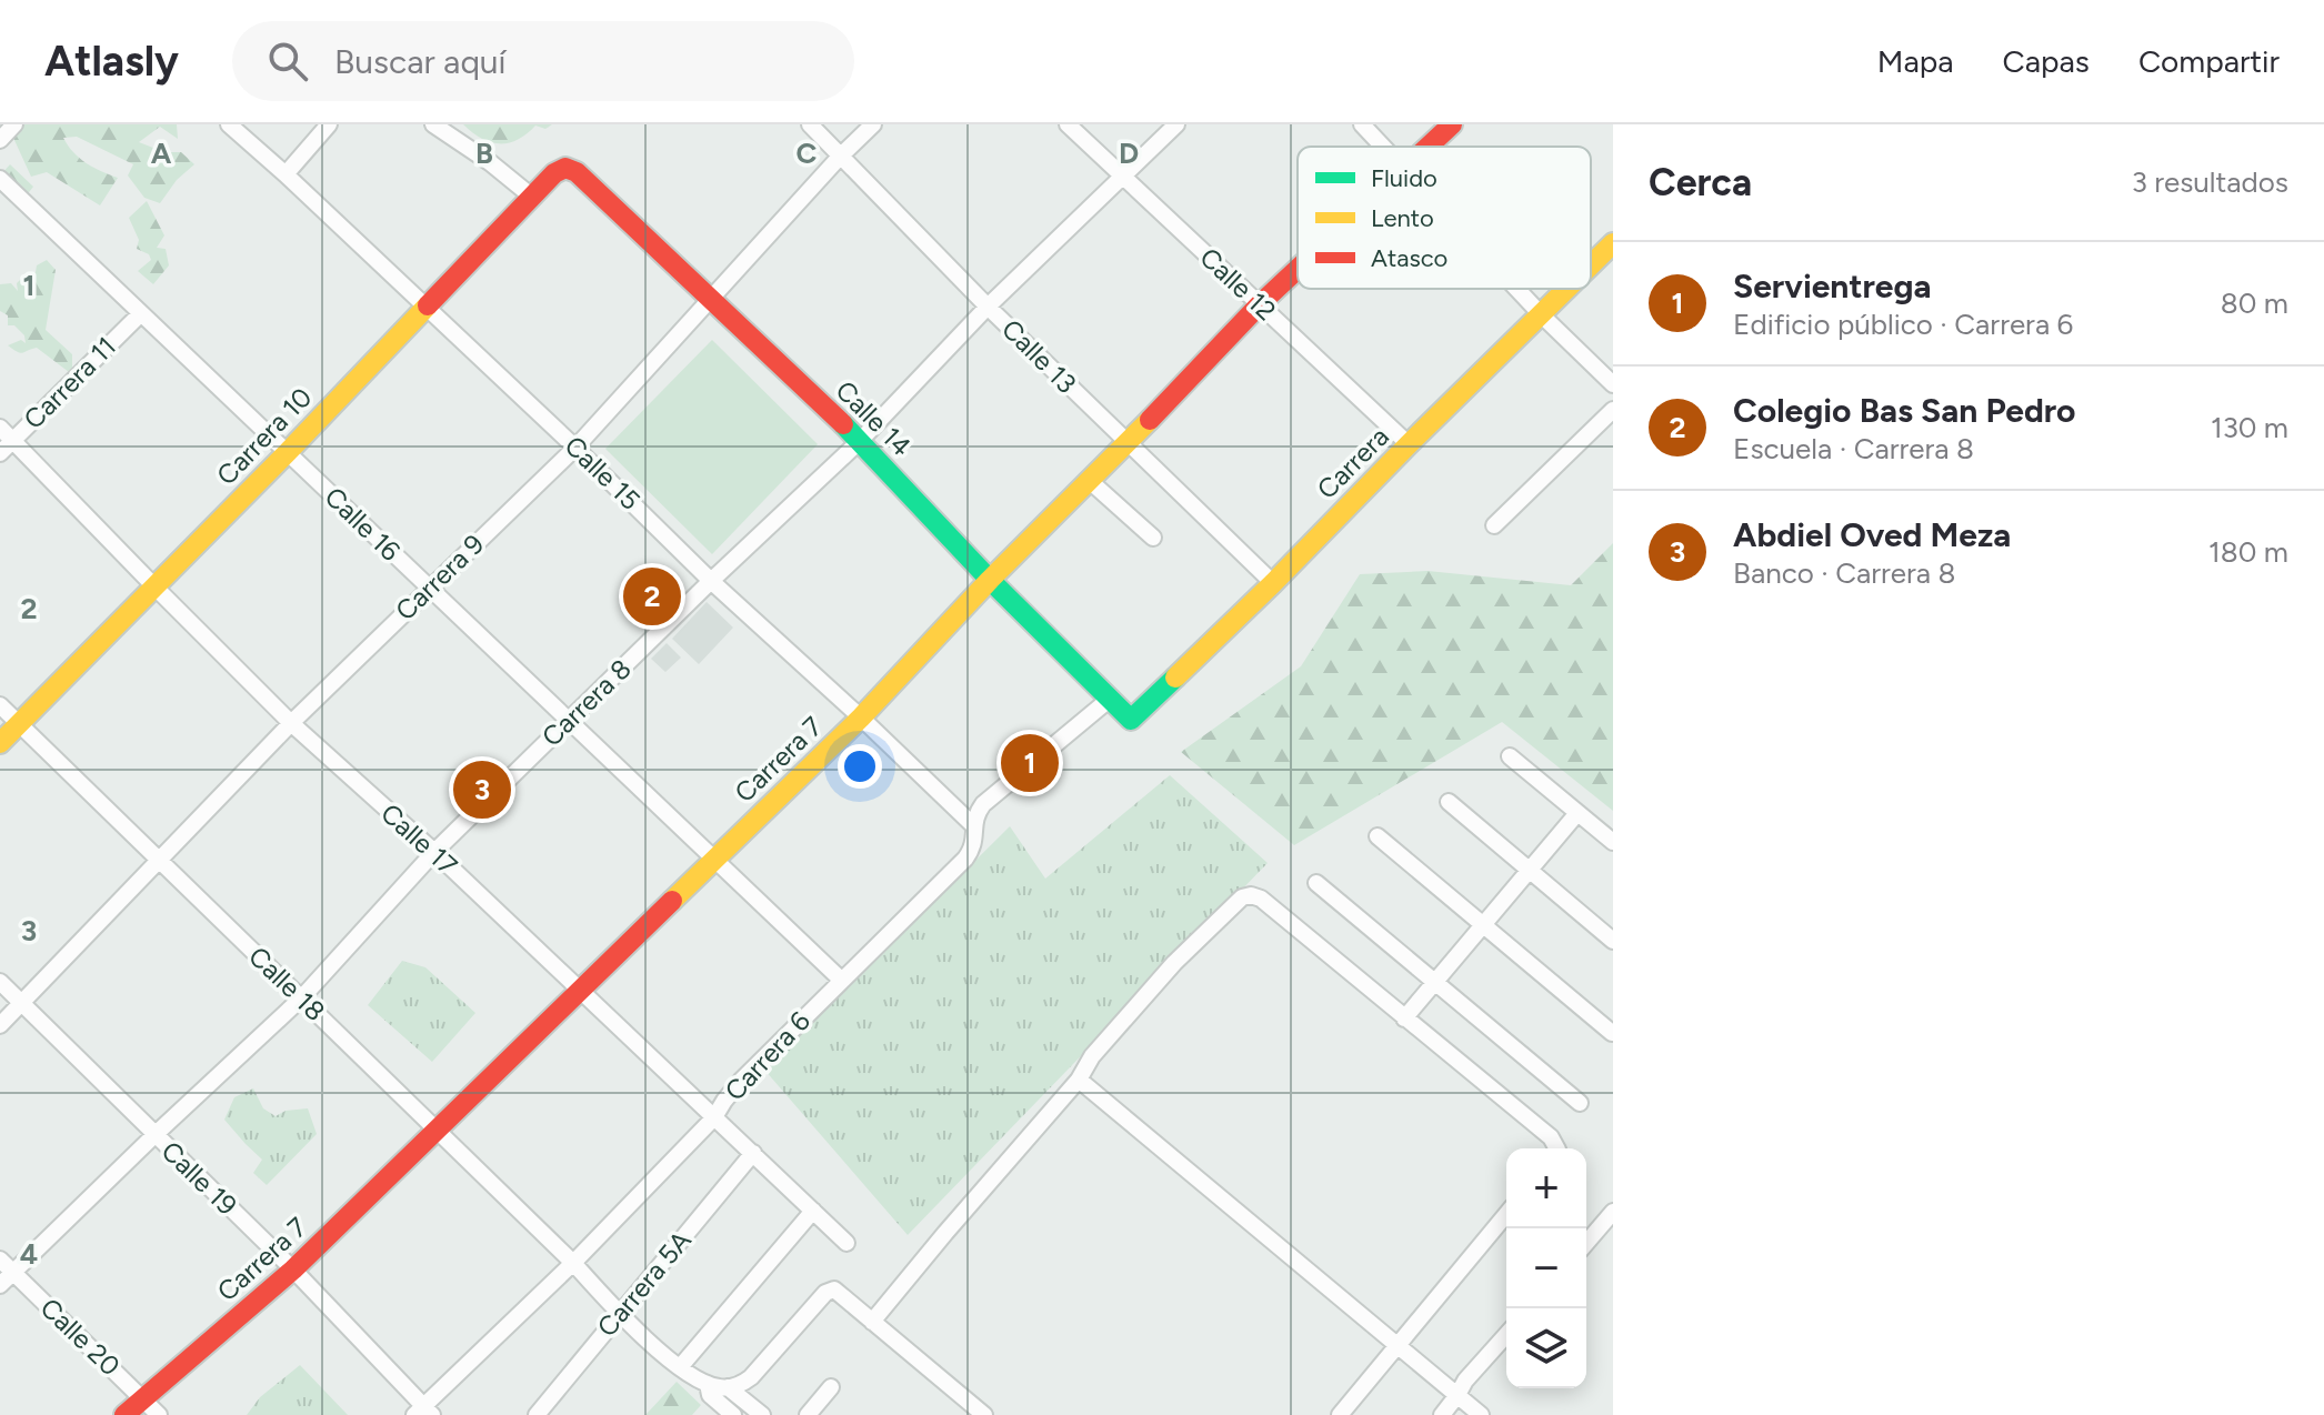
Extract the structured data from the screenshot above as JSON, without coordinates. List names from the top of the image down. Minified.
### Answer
{"streets":{"street":["Calle 12","Calle 13","Carrera 11","Calle 14","Carrera 10","Carrera","Calle 15","Calle 16","Carrera 9","Carrera 8","Carrera 7","Calle 17","Calle 18","Carrera 6","Calle 19","Carrera 5A","Calle 20"]},"crossings":[["Calle 12","Carrera"],["Calle 12","Carrera 8"],["Calle 12","Carrera 7"],["Calle 13","Carrera"],["Calle 13","Carrera 9"],["Calle 13","Carrera 8"],["Calle 13","Carrera 7"],["Carrera 11","Calle 16"],["Carrera 11","Calle 17"],["Calle 14","Carrera 10"],["Calle 14","Carrera"],["Calle 14","Carrera 9"],["Calle 14","Carrera 8"],["Calle 14","Carrera 7"],["Calle 14","Carrera 6"],["Carrera 10","Calle 15"],["Carrera 10","Calle 16"],["Carrera 10","Calle 17"],["Carrera 10","Calle 18"],["Calle 15","Carrera 9"],["Calle 15","Carrera 8"],["Calle 15","Carrera 7"],["Calle 15","Carrera 6"],["Calle 16","Carrera 9"],["Calle 16","Carrera 8"],["Calle 16","Carrera 7"],["Calle 16","Carrera 6"],["Carrera 9","Calle 17"],["Carrera 9","Calle 18"],["Carrera 9","Calle 19"],["Carrera 8","Calle 17"],["Carrera 8","Calle 18"],["Carrera 8","Calle 19"],["Carrera 8","Calle 20"],["Carrera 7","Calle 17"],["Carrera 7","Calle 18"],["Carrera 7","Calle 19"],["Carrera 7","Calle 20"],["Calle 17","Carrera 6"],["Calle 17","Carrera 5A"],["Calle 18","Carrera 6"],["Calle 18","Carrera 5A"],["Carrera 6","Calle 19"]],"legend":["Fluido","Lento","Atasco"],"page":{"header":"Atlasly","search":"Buscar aquí","nav":["Mapa","Capas","Compartir"],"heading":["Cerca","3 resultados"],"list":[{"mark":"1","name":"Servientrega","note":"Edificio público · Carrera 6","value":"80 m"},{"mark":"2","name":"Colegio Bas San Pedro","note":"Escuela · Carrera 8","value":"130 m"},{"mark":"3","name":"Abdiel Oved Meza","note":"Banco · Carrera 8","value":"180 m"}],"pins":["2","1","3"],"map_buttons":["+","−"]},"grid":{"columns":["A","B","C","D"],"rows":["1","2","3","4"]}}
